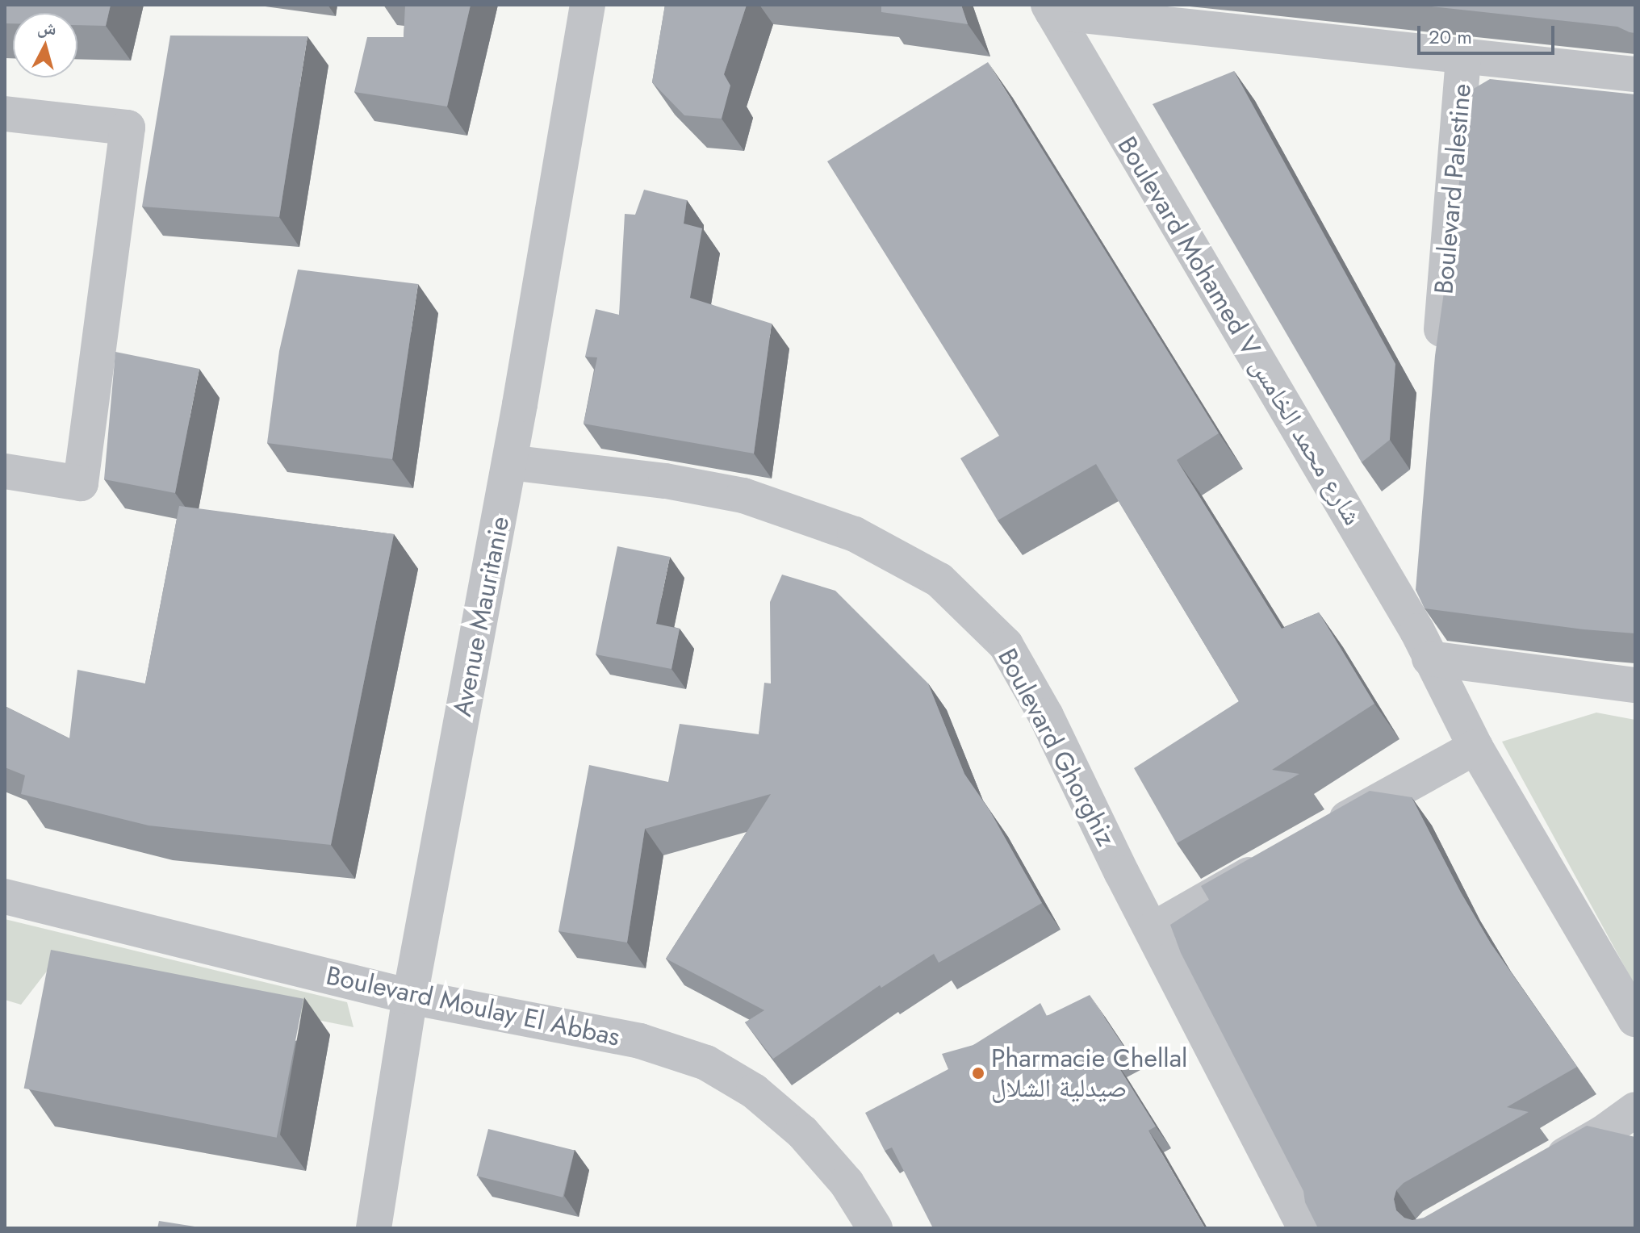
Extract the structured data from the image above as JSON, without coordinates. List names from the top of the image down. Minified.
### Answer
{"streets":{"street":["Boulevard Palestine","Boulevard Mohamed V شارع محمد الخامس","Avenue Mauritanie","Boulevard Ghorghiz","Boulevard Moulay El Abbas"]},"crossings":[["Avenue Mauritanie","Boulevard Ghorghiz"],["Avenue Mauritanie","Boulevard Moulay El Abbas"]],"places":["Pharmacie Chellal صيدلية الشلال"],"scale_bar":"20 m","north":"top"}
